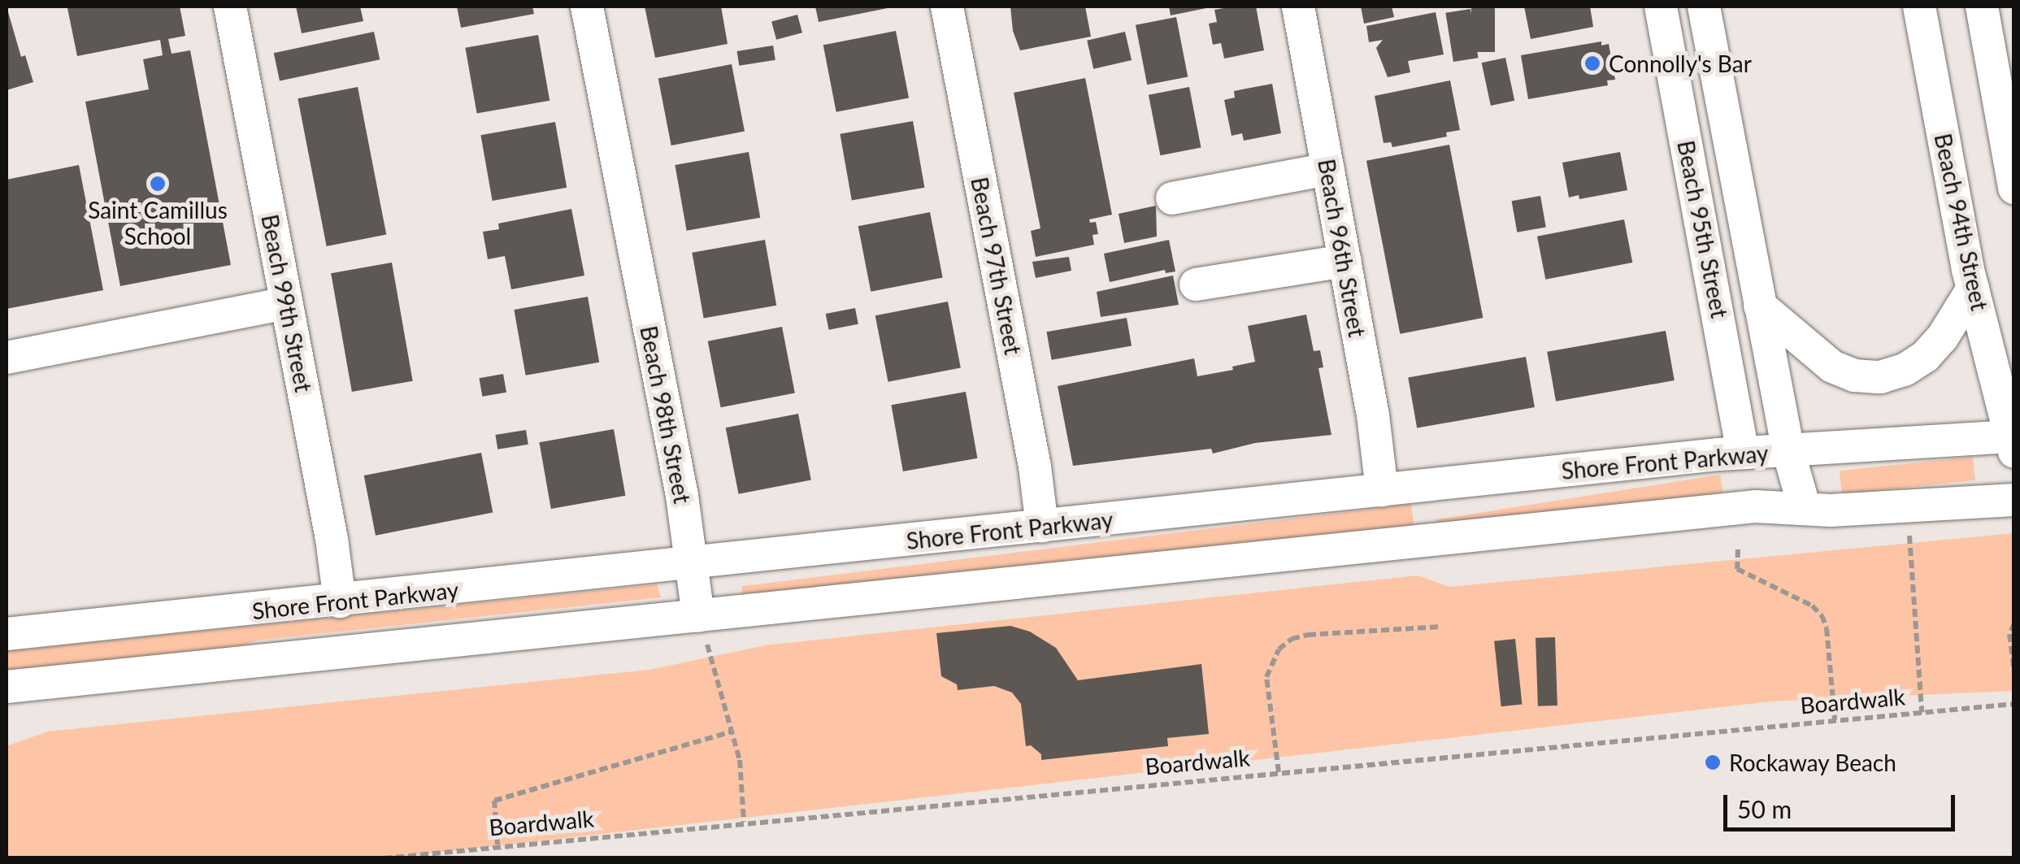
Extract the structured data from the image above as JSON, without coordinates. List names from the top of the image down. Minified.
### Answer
{"streets":{"street":["Beach 94th Street","Beach 95th Street","Beach 96th Street","Beach 97th Street","Beach 99th Street","Beach 98th Street","Shore Front Parkway"],"path":["Boardwalk"]},"crossings":[["Beach 94th Street","Shore Front Parkway"],["Beach 95th Street","Shore Front Parkway"],["Beach 96th Street","Shore Front Parkway"],["Beach 97th Street","Shore Front Parkway"],["Beach 99th Street","Shore Front Parkway"],["Beach 98th Street","Shore Front Parkway"]],"places":["Connolly's Bar","Saint Camillus School","Rockaway Beach"],"scale_bar":"50 m"}
